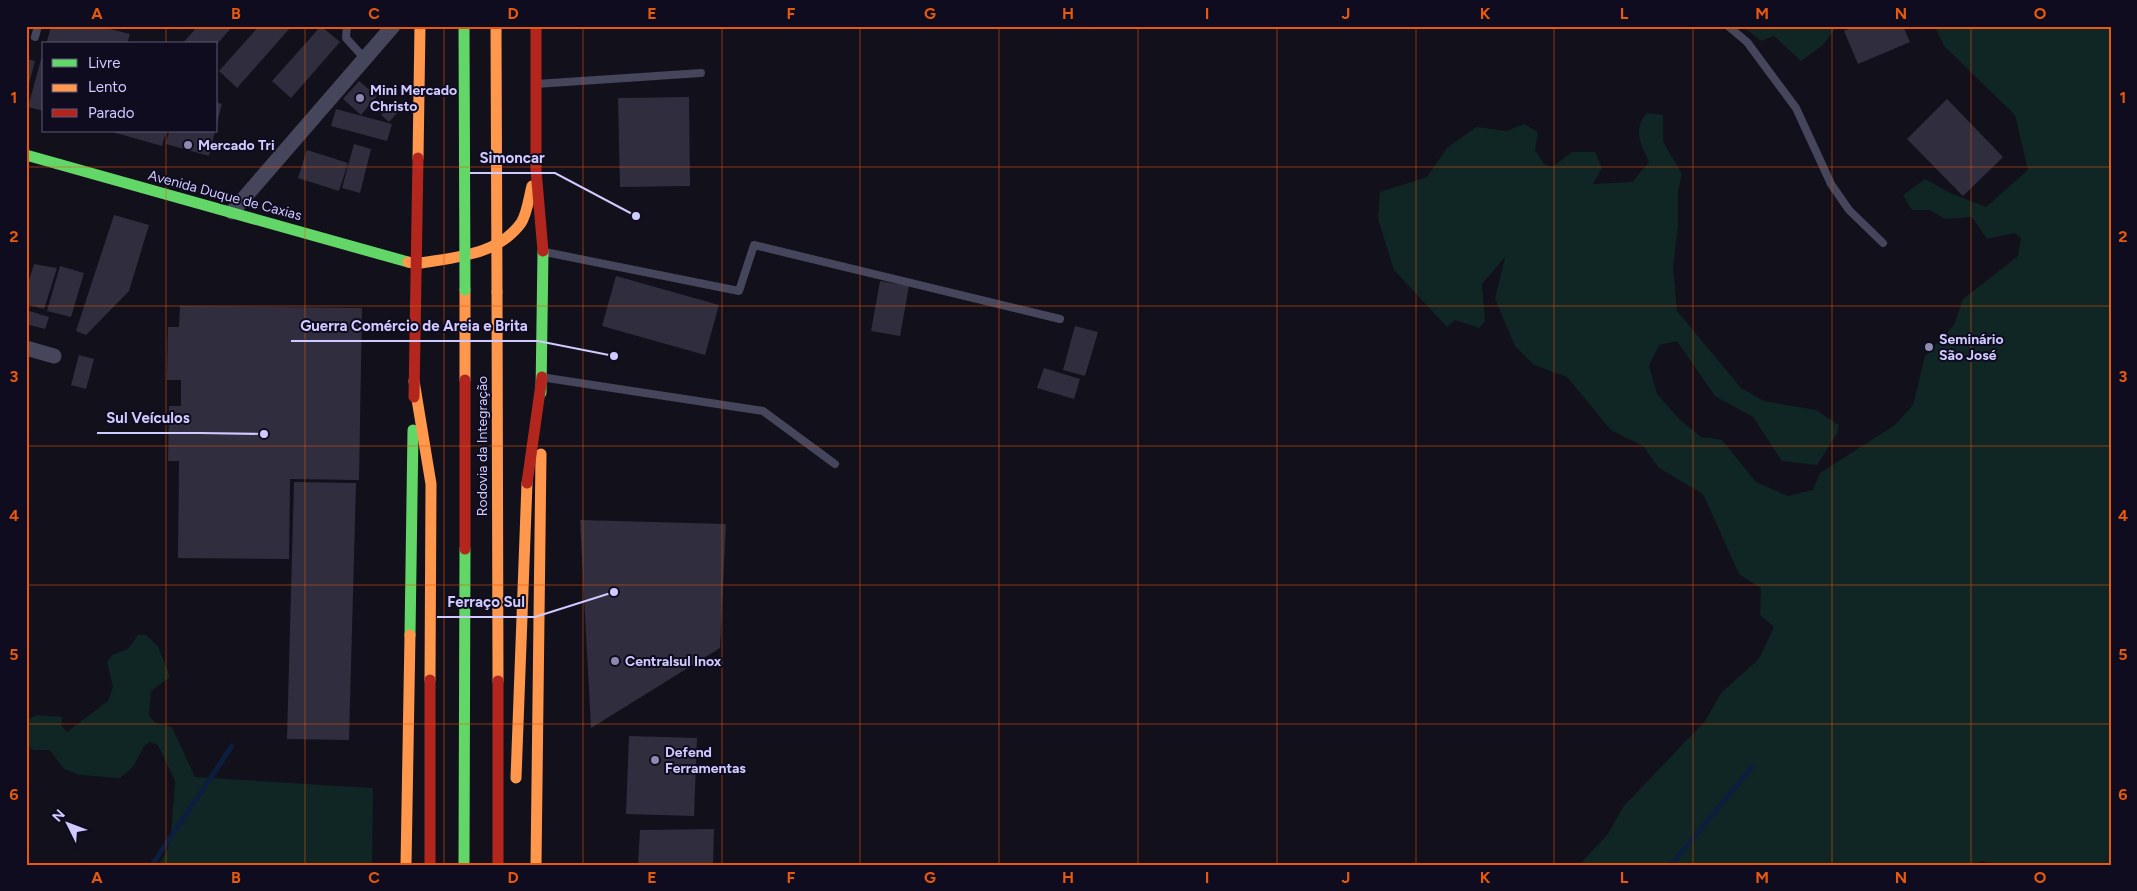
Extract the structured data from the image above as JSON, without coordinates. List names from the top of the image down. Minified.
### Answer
{"streets":{"main road":["Avenida Duque de Caxias","Rodovia da Integração"]},"places":["Mini Mercado Christo","Mercado Tri","Simoncar","Seminário São José","Guerra Comércio de Areia e Brita","Sul Veículos","Ferraço Sul","Centralsul Inox","Defend Ferramentas"],"legend":["Livre","Lento","Parado"],"north":"top left","grid":{"columns":["A","B","C","D","E","F","G","H","I","J","K","L","M","N","O"],"rows":["1","2","3","4","5","6"]}}
